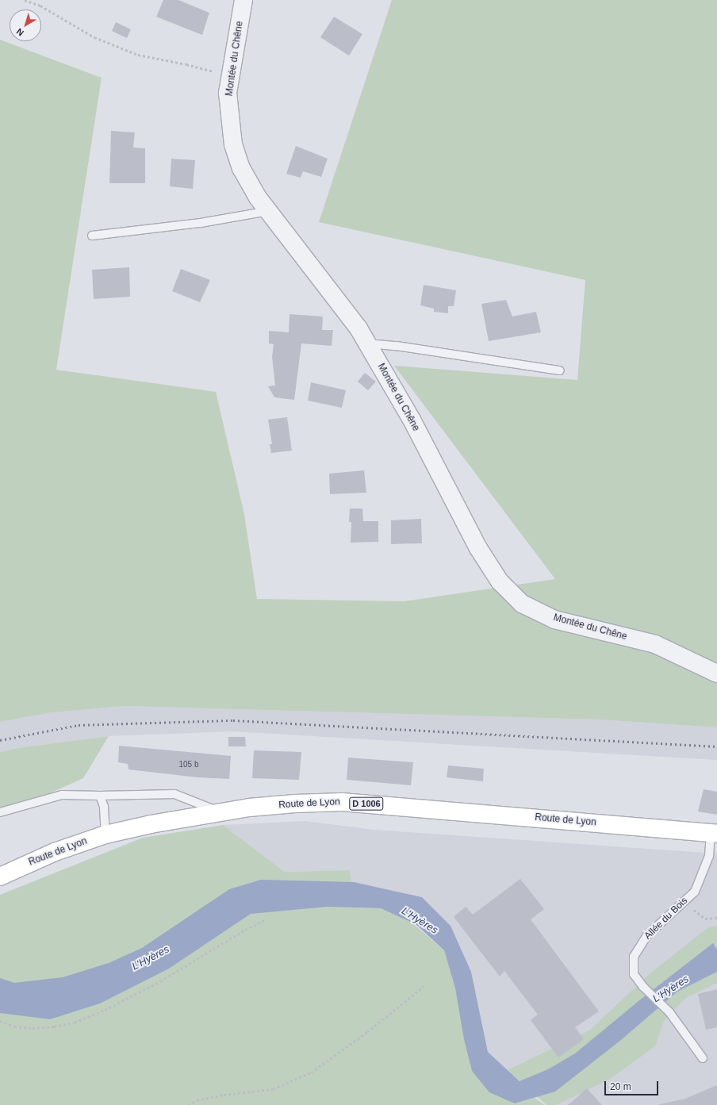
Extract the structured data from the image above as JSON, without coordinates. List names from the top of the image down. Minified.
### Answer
{"streets":{"main road":["Route de Lyon","D 1006"],"street":["Montée du Chêne"],"lane":["Allée du Bois"]},"crossings":[["Route de Lyon","Allée du Bois"]],"water":["L'Hyères"],"house_numbers":["105 b"],"scale_bar":"20 m","north":"bottom left"}
